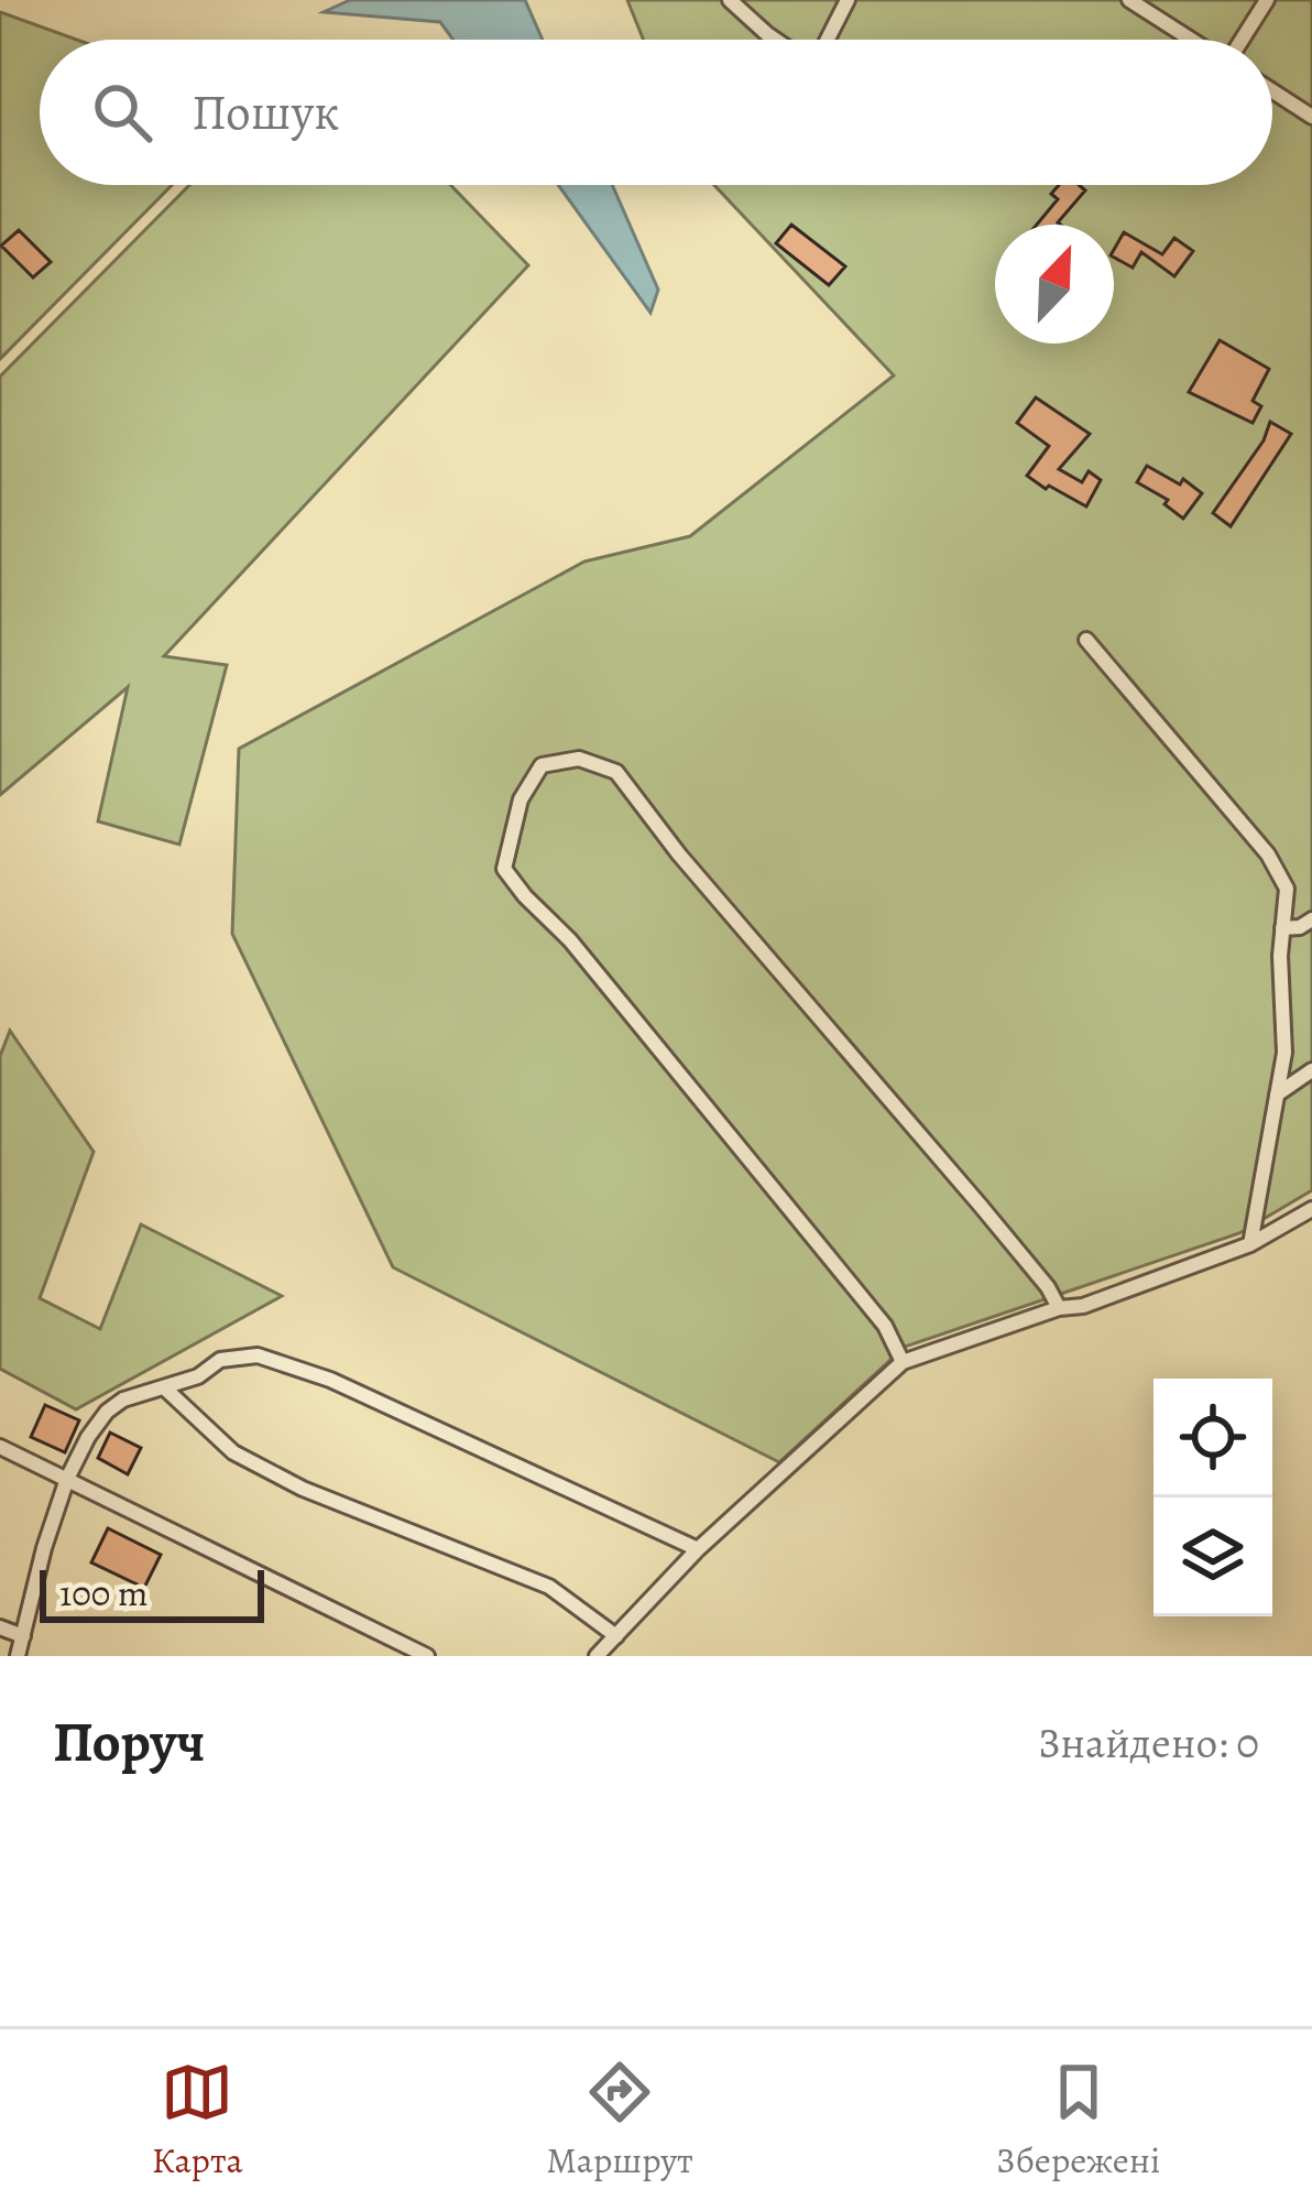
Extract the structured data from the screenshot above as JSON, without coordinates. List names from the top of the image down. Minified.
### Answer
{"scale_bar":"100 m","north":"top right","page":{"search":"Пошук","scale":"100 m","heading":["Поруч","Знайдено: 0"],"nav":["Карта","Маршрут","Збережені"]}}
